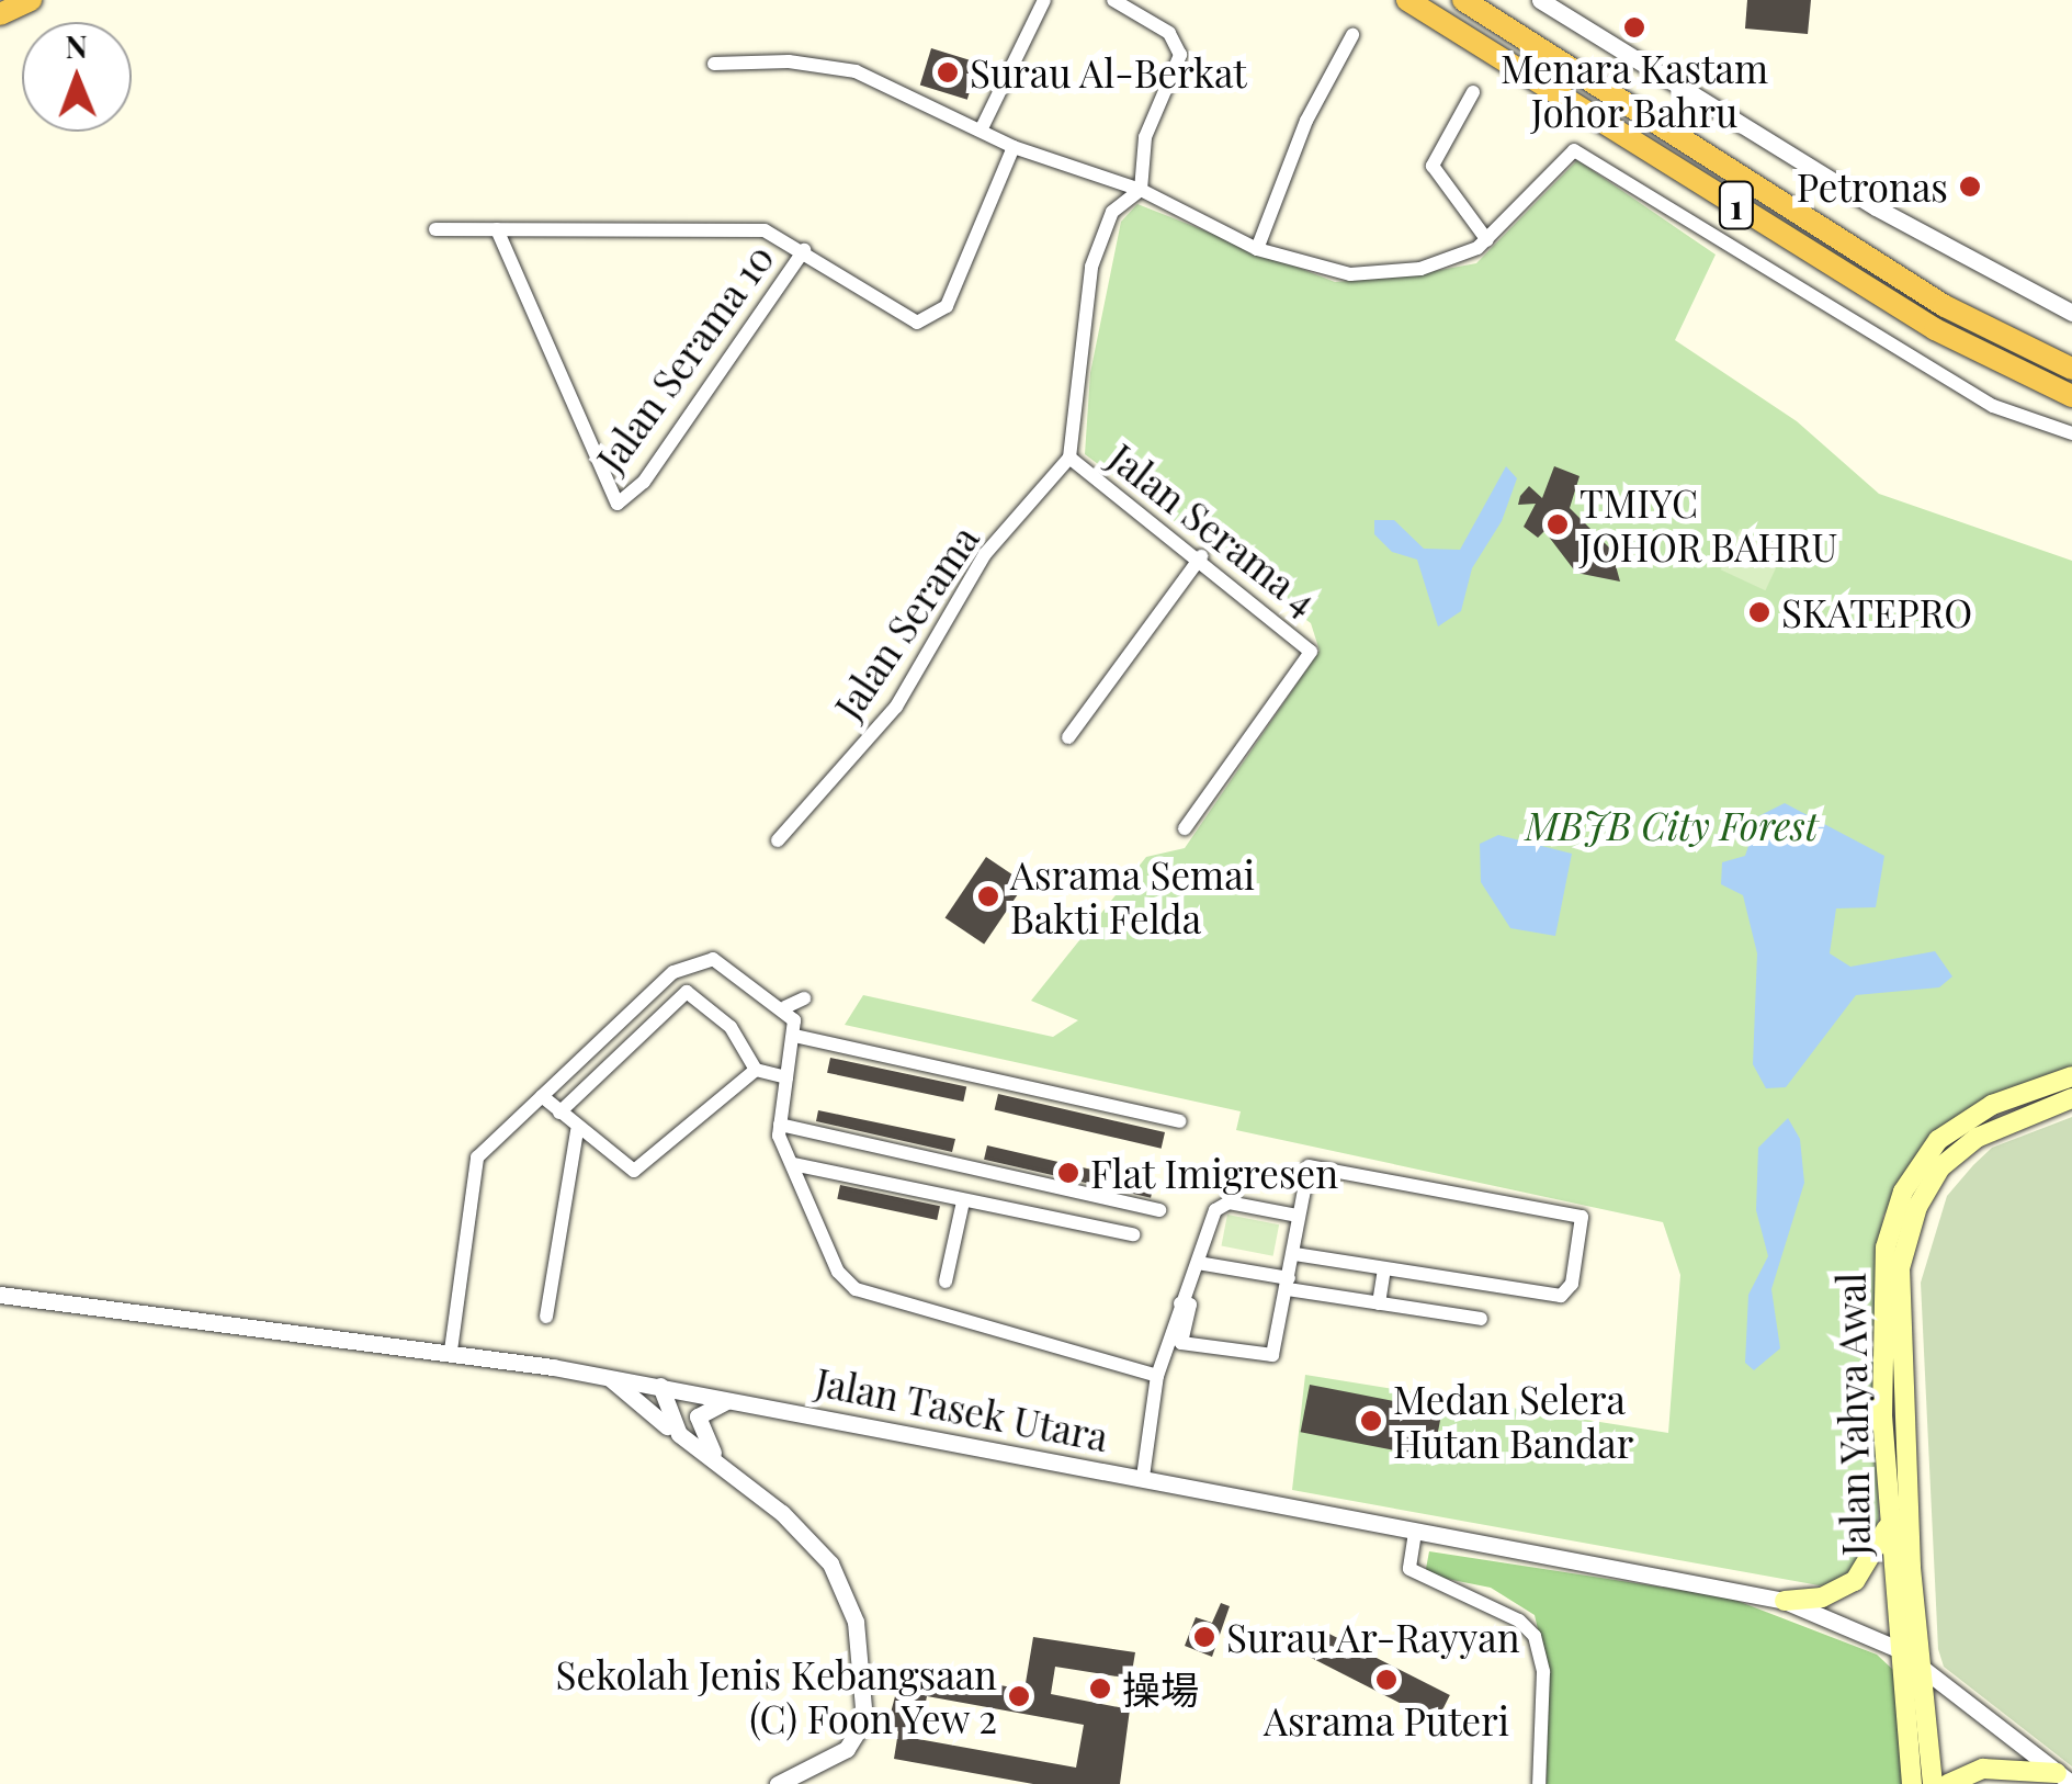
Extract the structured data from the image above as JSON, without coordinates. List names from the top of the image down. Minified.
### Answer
{"streets":{"highway":["1"],"main road":["Jalan Yahya Awal"],"street":["Jalan Serama 10","Jalan Serama 4","Jalan Serama","Jalan Tasek Utara"]},"crossings":[["Jalan Serama 4","Jalan Serama"],["Jalan Tasek Utara","Jalan Yahya Awal"]],"parks":["MBJB City Forest"],"places":["Menara Kastam Johor Bahru","Surau Al-Berkat","Petronas","TMIYC JOHOR BAHRU","SKATEPRO","Asrama Semai Bakti Felda","Flat Imigresen","Medan Selera Hutan Bandar","Surau Ar-Rayyan","Asrama Puteri","操場","Sekolah Jenis Kebangsaan (C) Foon Yew 2"],"north":"top"}
